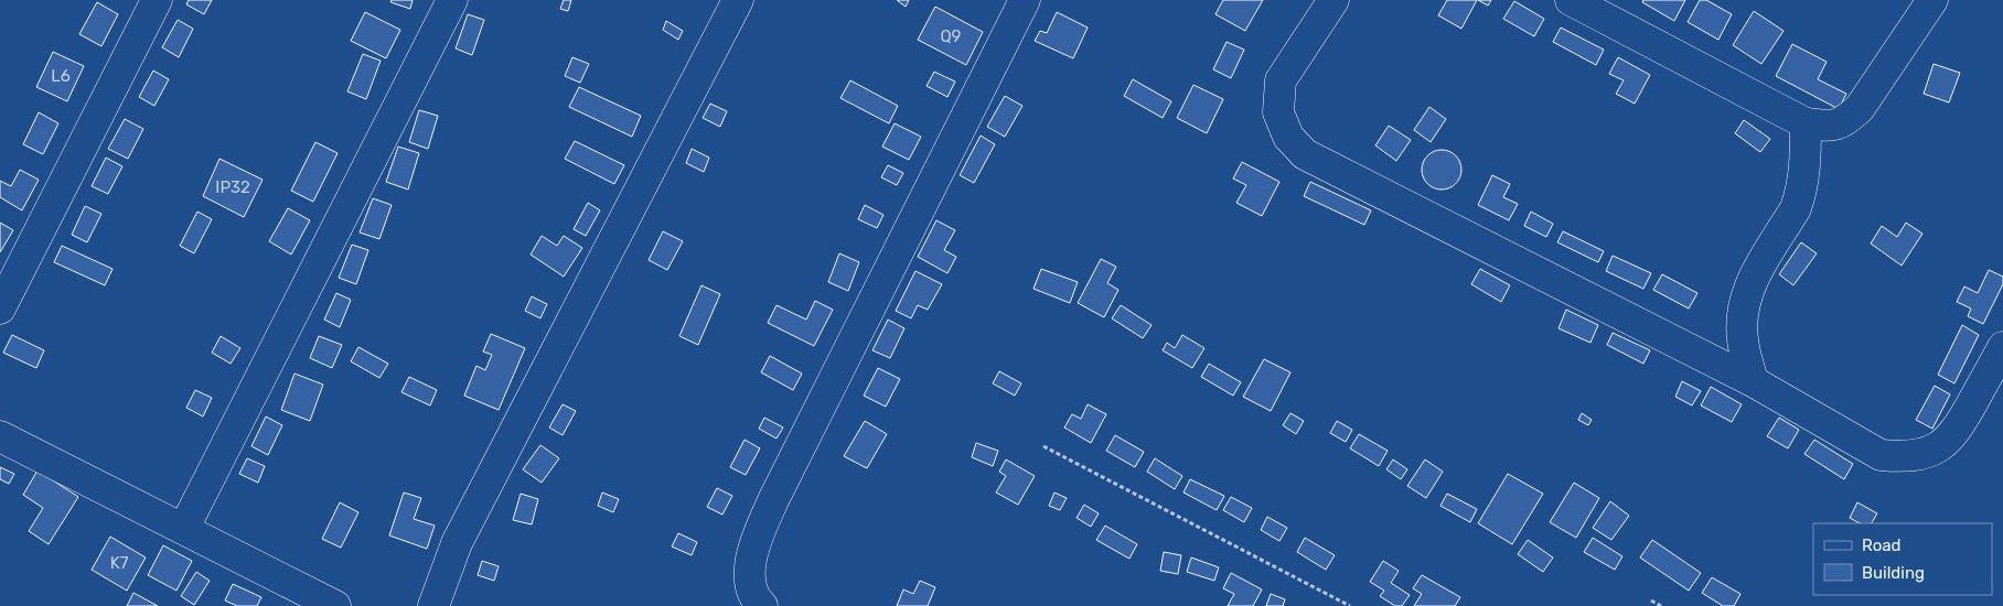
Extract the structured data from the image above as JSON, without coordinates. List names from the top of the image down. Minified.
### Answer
{"house_numbers":["Q9","L6","IP32","K7"],"legend":["Road","Building"]}
